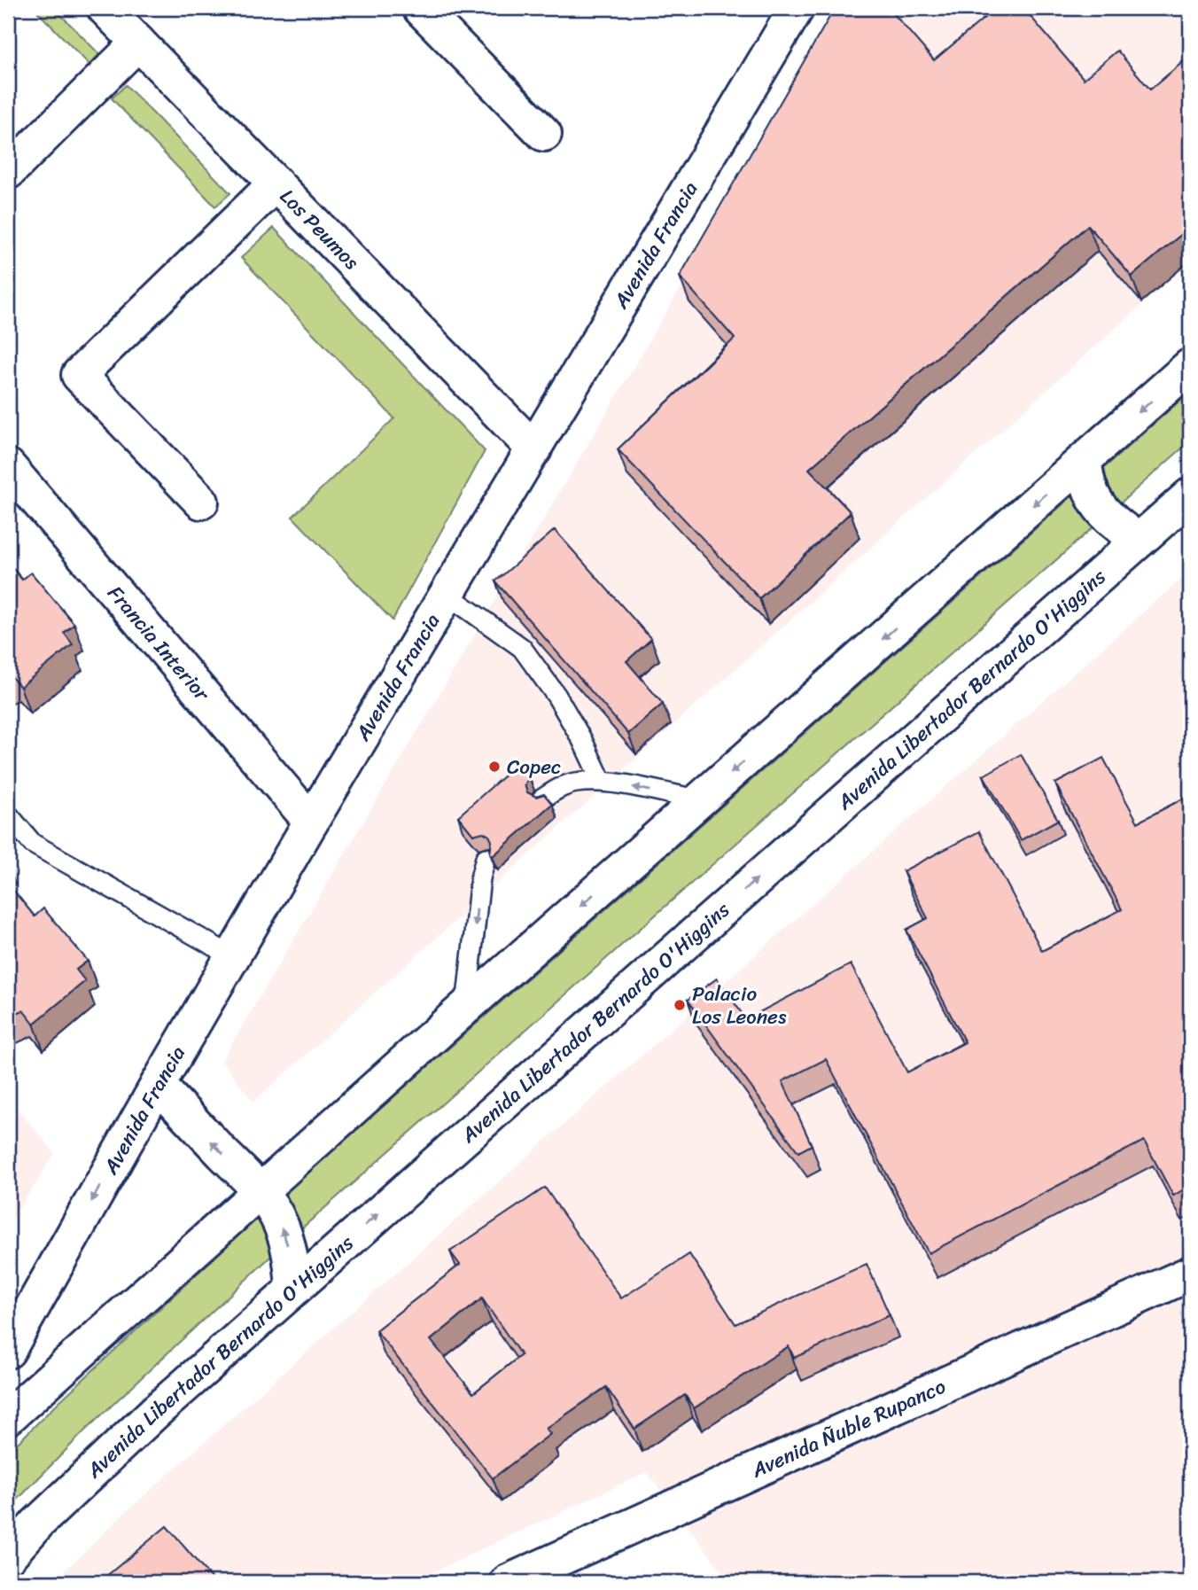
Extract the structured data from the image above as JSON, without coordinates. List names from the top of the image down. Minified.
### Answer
{"streets":{"street":["Los Peumos","Avenida Francia","Francia Interior","Avenida Libertador Bernardo O'Higgins","Avenida Ñuble Rupanco"]},"crossings":[["Los Peumos","Avenida Francia"],["Avenida Francia","Francia Interior"]],"places":["Copec","Palacio Los Leones"]}
